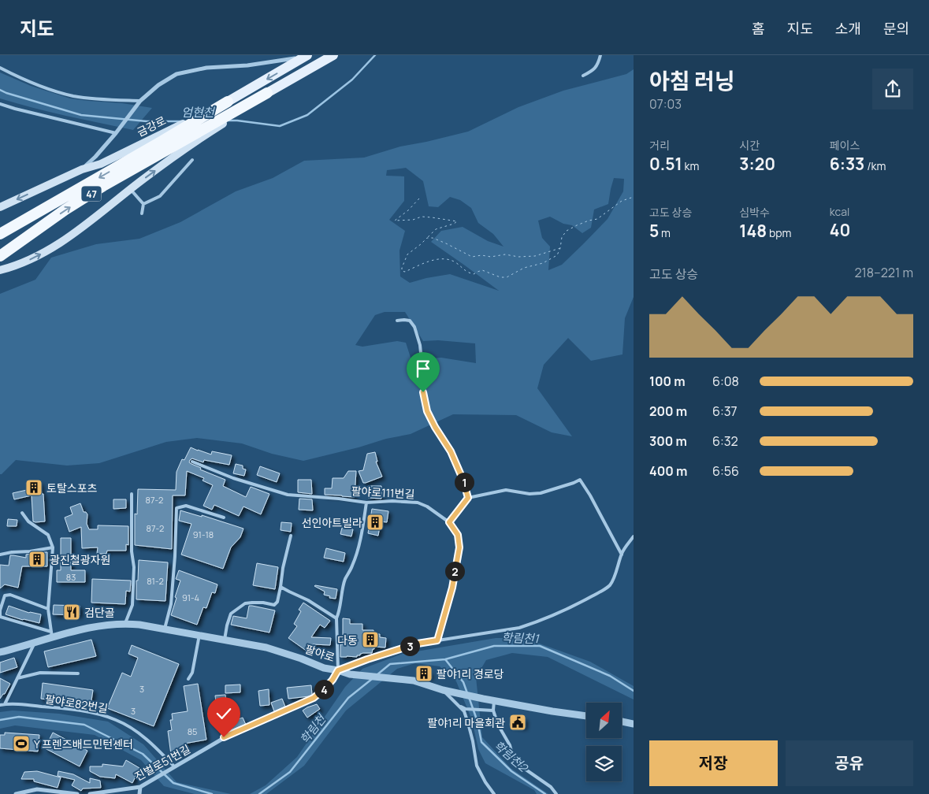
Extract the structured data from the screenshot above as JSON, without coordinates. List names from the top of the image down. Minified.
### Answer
{"streets":{"highway":["47"],"main road":["금강로"],"street":["팔야로","진벌로51번길"],"lane":["팔야로111번길","팔야로82번길"]},"crossings":[["금강로","47"],["팔야로111번길","팔야로"],["팔야로","진벌로51번길"],["팔야로82번길","진벌로51번길"]],"water":["엄현천","학림천1","학림천","학림천2"],"places":{"building":["토탈스포츠","선인아트빌라","광진철광자원","다동","팔야1리 경로당"],"restaurant":["검단골"],"public building":["팔야1리 마을회관"],"sports":["Y 프렌즈배드민턴센터"]},"house_numbers":["87-2","87-2","91-18","83","81-2","91-4","3","3","85"],"north":"top right","page":{"header":"지도","nav":["홈","지도","소개","문의"],"heading":["아침 러닝","07:03"],"stats":[["거리","0.51 km"],["시간","3:20"],["페이스","6:33 /km"],["고도 상승","5 m"],["심박수","148 bpm"],["kcal","40"]],"chart":["고도 상승","218–221 m"],"list":[{"name":"100 m","note":"6:08"},{"name":"200 m","note":"6:37"},{"name":"300 m","note":"6:32"},{"name":"400 m","note":"6:56"}],"pins":["1","2","3","4"],"buttons":["저장","공유"]}}
